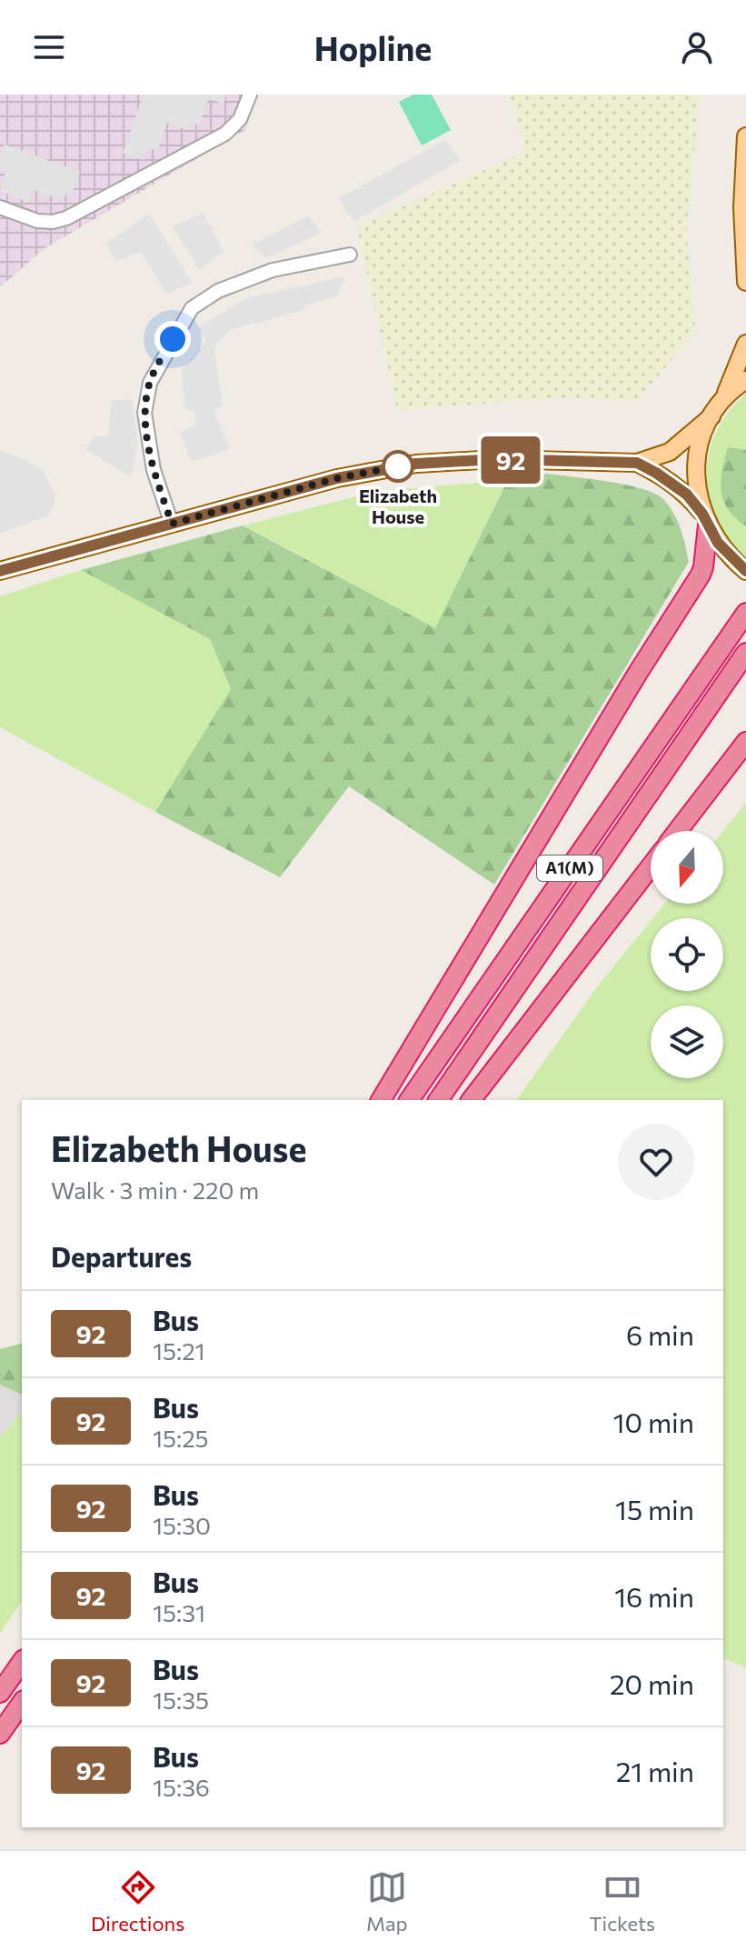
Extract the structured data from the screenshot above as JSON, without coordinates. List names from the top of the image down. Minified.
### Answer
{"streets":{"highway":["A1(M)"]},"places":["Elizabeth House"],"lines":["bus line 92"],"north":"bottom","page":{"header":"Hopline","on_map":"92","heading":[["Elizabeth House","Walk · 3 min · 220 m"],"Departures"],"list":[{"mark":"92","name":"Bus","note":"15:21","value":"6 min"},{"mark":"92","name":"Bus","note":"15:25","value":"10 min"},{"mark":"92","name":"Bus","note":"15:30","value":"15 min"},{"mark":"92","name":"Bus","note":"15:31","value":"16 min"},{"mark":"92","name":"Bus","note":"15:35","value":"20 min"},{"mark":"92","name":"Bus","note":"15:36","value":"21 min"}],"tabs":["Directions","Map","Tickets"]}}
